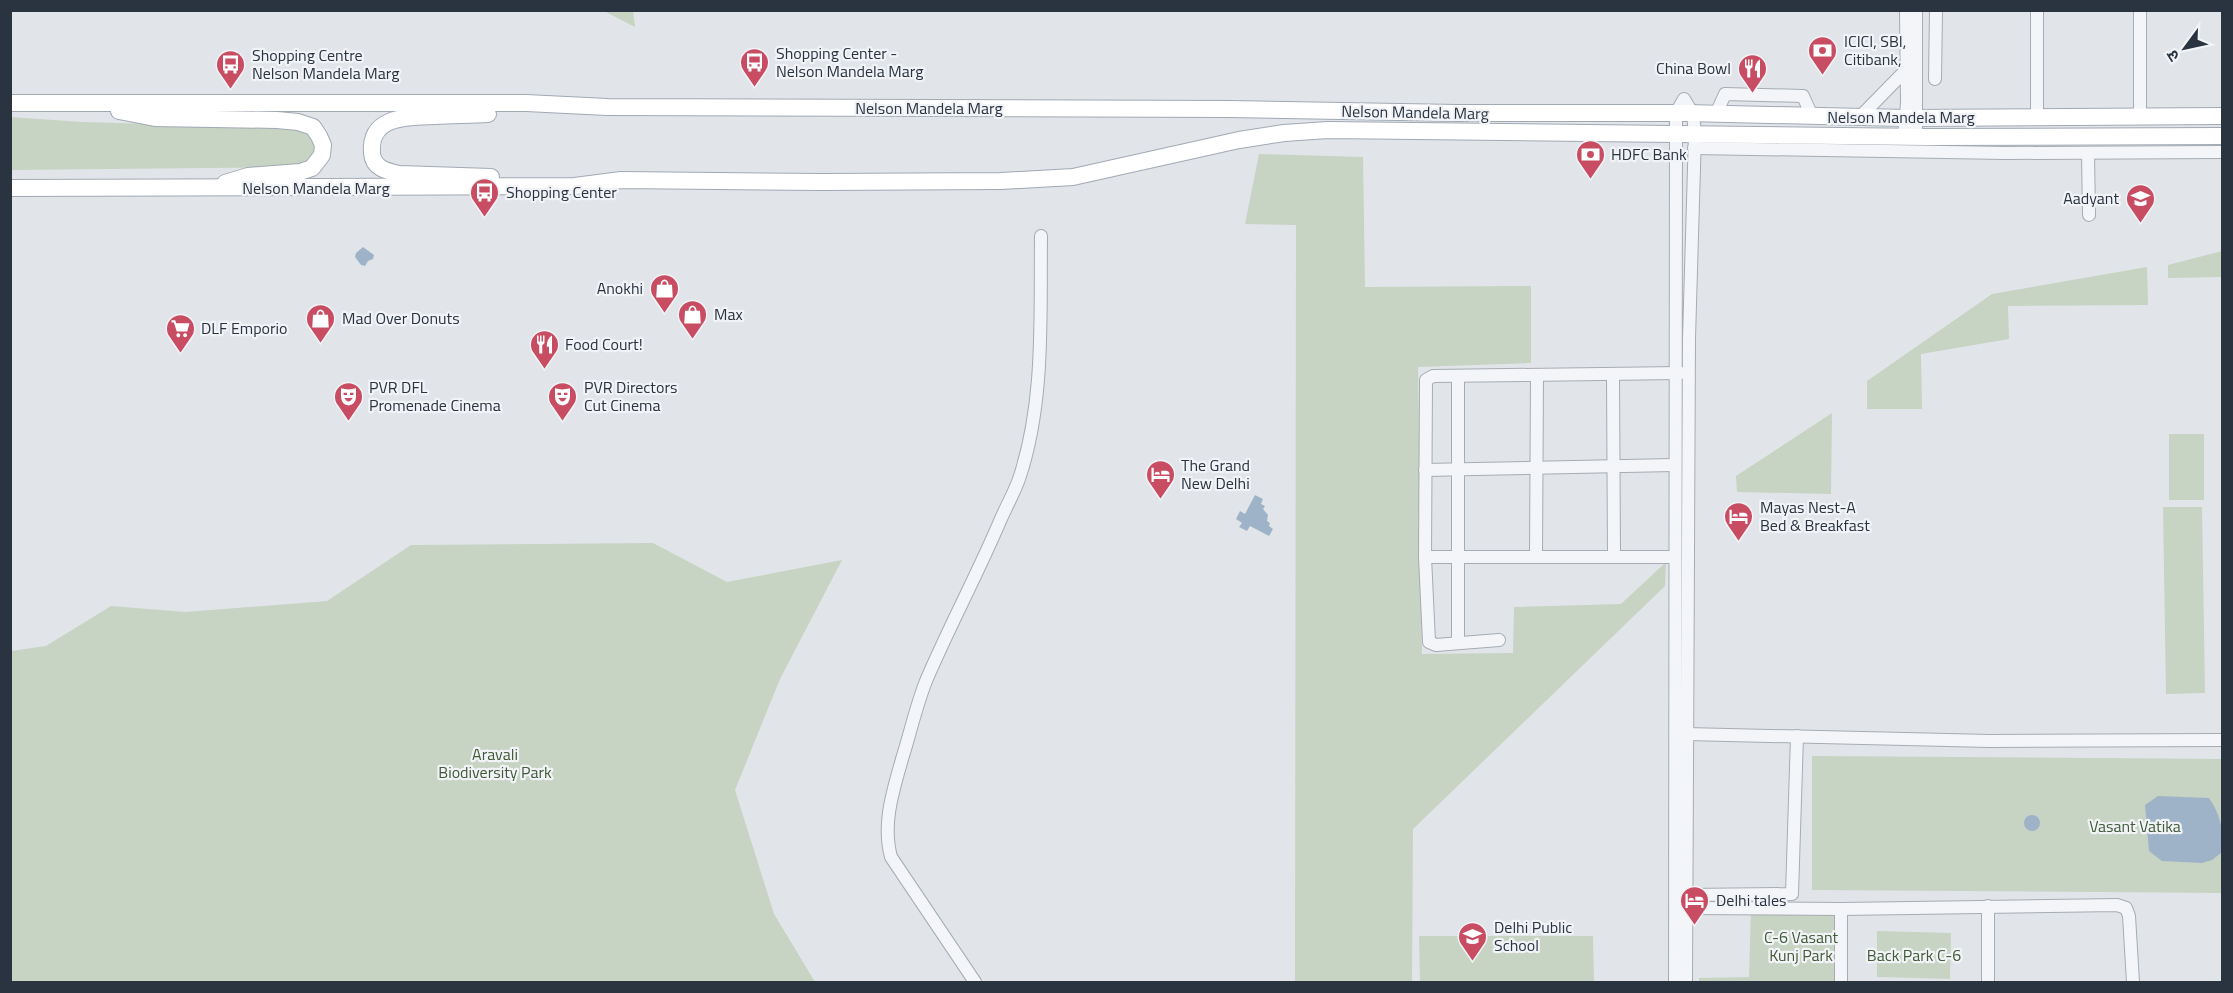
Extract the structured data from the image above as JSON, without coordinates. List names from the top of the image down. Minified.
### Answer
{"streets":{"main road":["Nelson Mandela Marg"]},"parks":["Aravali Biodiversity Park","Vasant Vatika","C-6 Vasant Kunj Park","Back Park C-6"],"places":{"bank":["ICICI, SBI, Citibank,","HDFC Bank"],"bus stop":["Shopping Center - Nelson Mandela Marg","Shopping Centre Nelson Mandela Marg","Shopping Center"],"restaurant":["China Bowl","Food Court!"],"school or university":["Aadyant","Delhi Public School"],"shop":["Anokhi","Max","Mad Over Donuts"],"supermarket":["DLF Emporio"],"theatre":["PVR DFL Promenade Cinema","PVR Directors Cut Cinema"],"hotel":["The Grand New Delhi","Mayas Nest-A Bed & Breakfast","Delhi tales"]},"north":"bottom left"}
